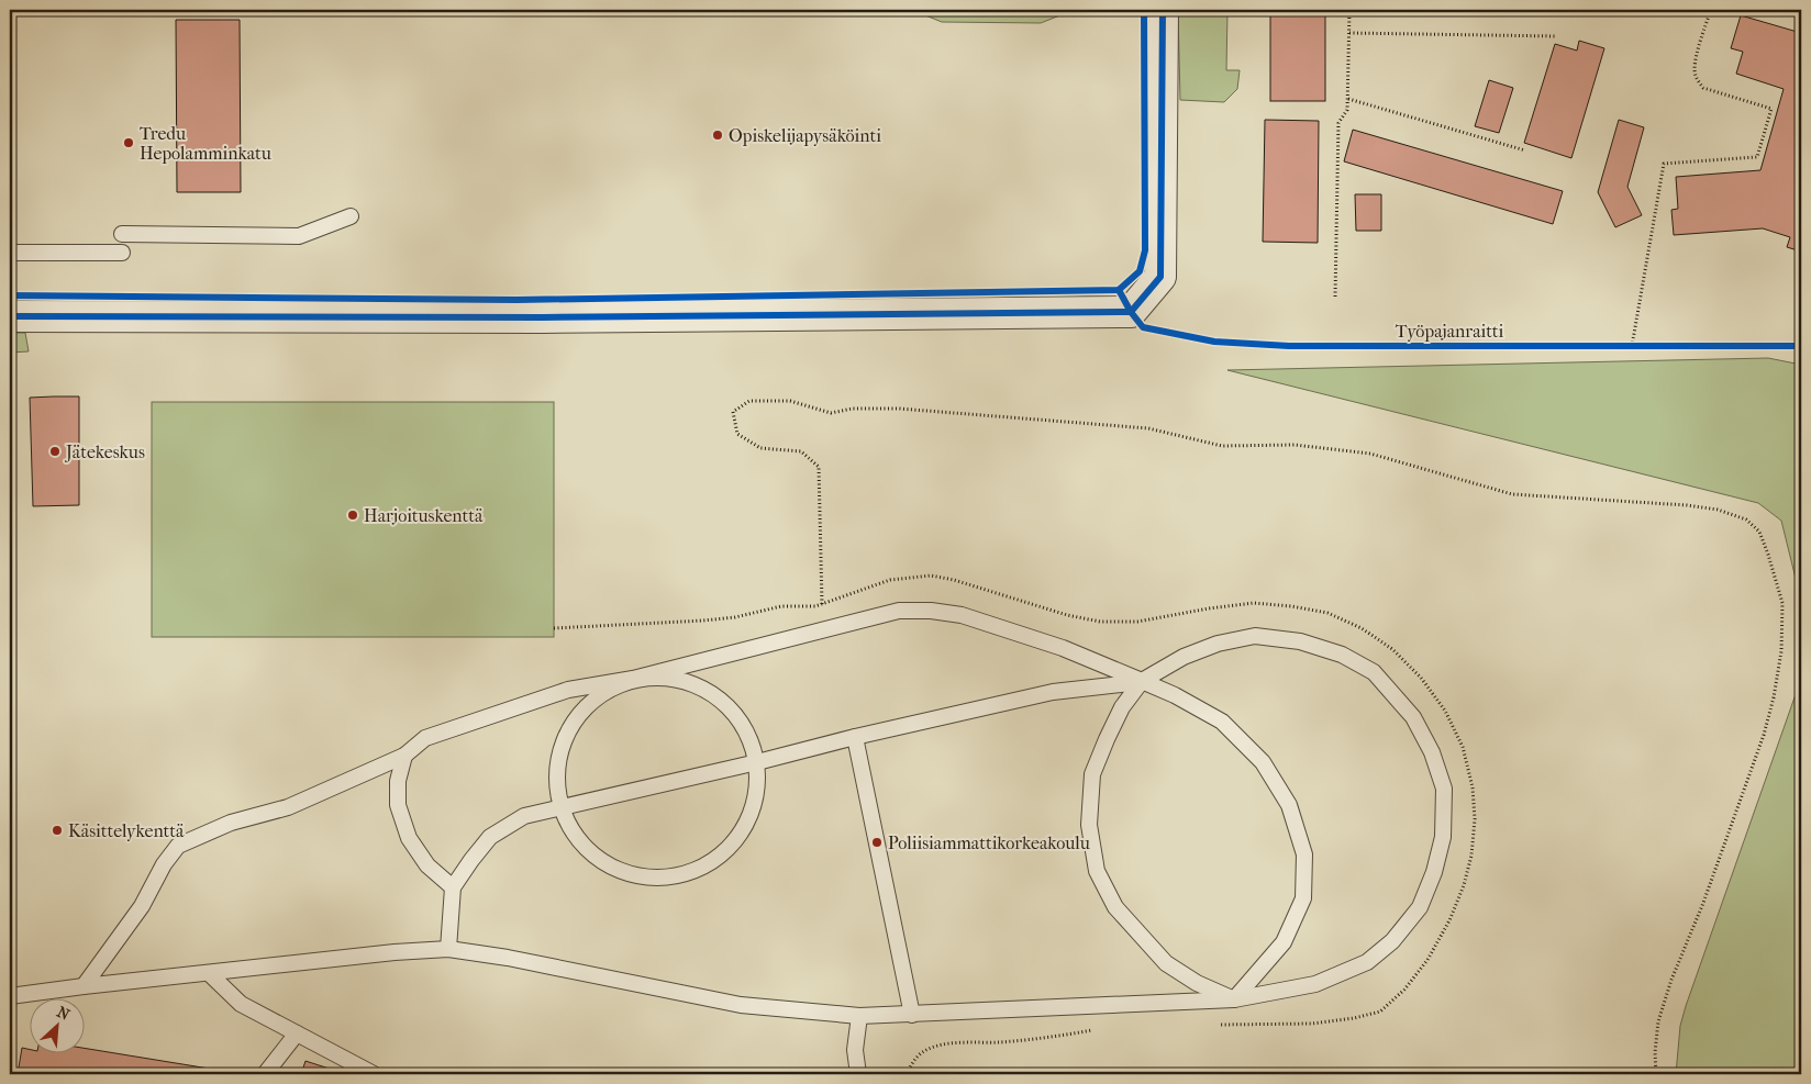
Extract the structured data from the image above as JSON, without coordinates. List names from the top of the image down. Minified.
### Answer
{"streets":{"cycle path":["Työpajanraitti"]},"places":["Opiskelijapysäköinti","Tredu Hepolamminkatu","Jätekeskus","Harjoituskenttä","Käsittelykenttä","Poliisiammattikorkeakoulu"],"north":"top right"}
